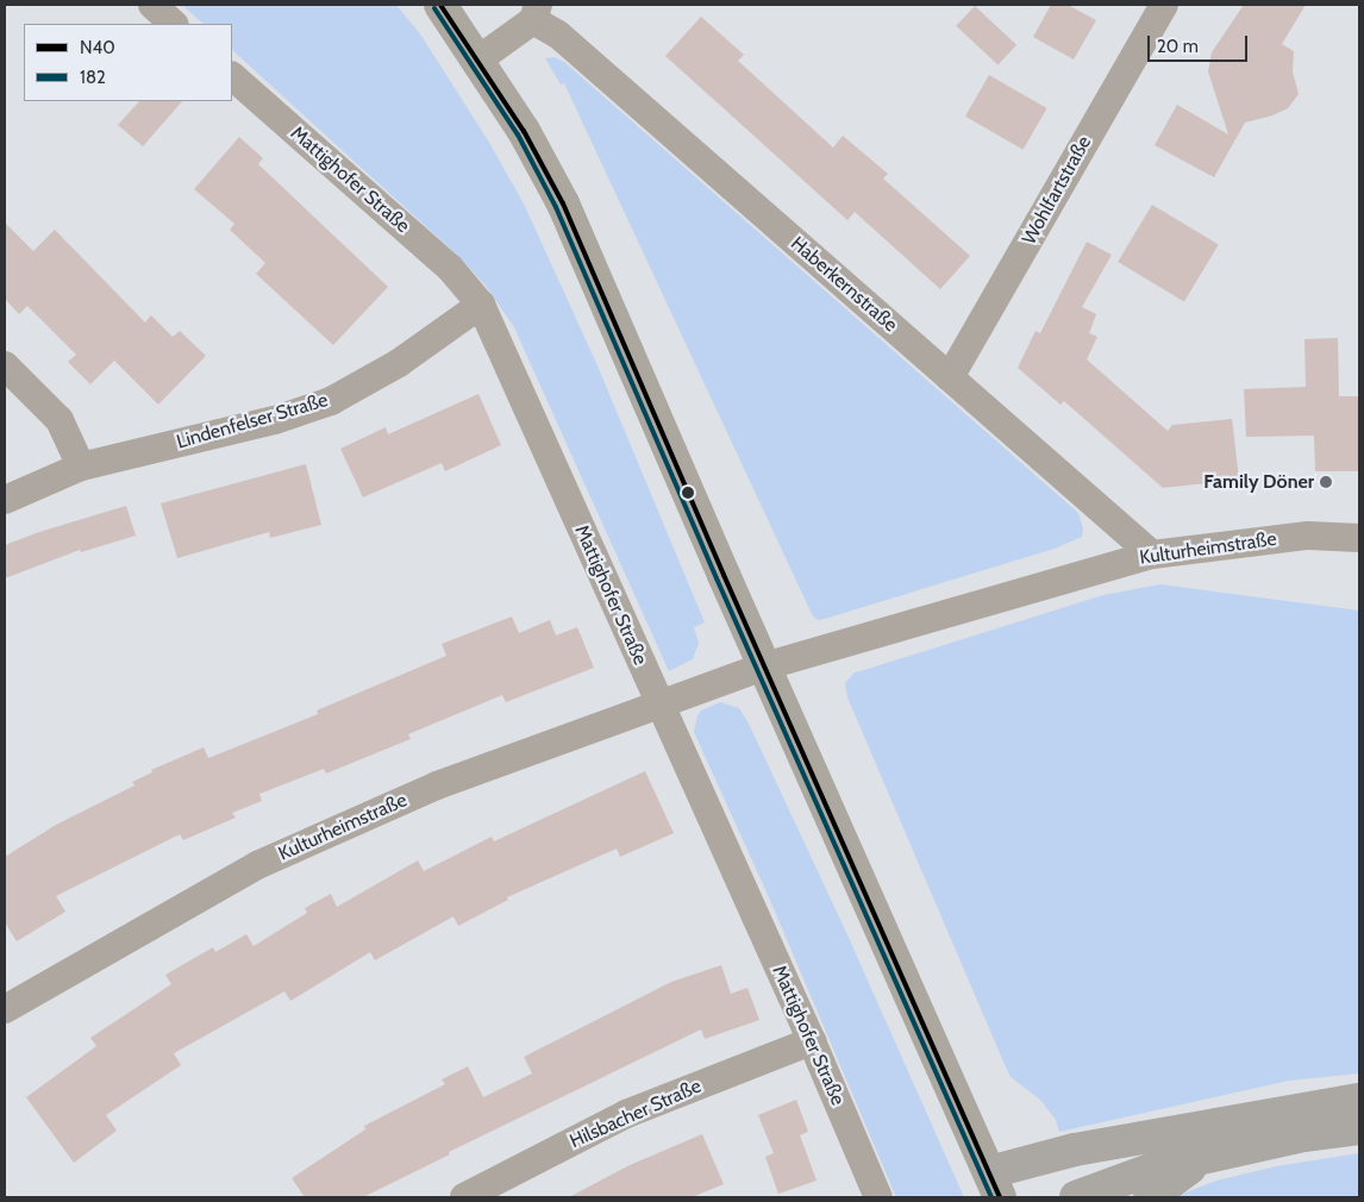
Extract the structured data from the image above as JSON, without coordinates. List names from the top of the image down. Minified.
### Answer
{"streets":{"street":["Mattighofer Straße","Wohlfartstraße","Haberkernstraße","Lindenfelser Straße","Kulturheimstraße","Hilsbacher Straße"]},"crossings":[["Mattighofer Straße","Lindenfelser Straße"],["Mattighofer Straße","Kulturheimstraße"],["Mattighofer Straße","Hilsbacher Straße"],["Wohlfartstraße","Haberkernstraße"],["Haberkernstraße","Kulturheimstraße"]],"places":["Family Döner"],"lines":["transit line N40","transit line 182"],"legend":["N40","182"],"scale_bar":"20 m"}
